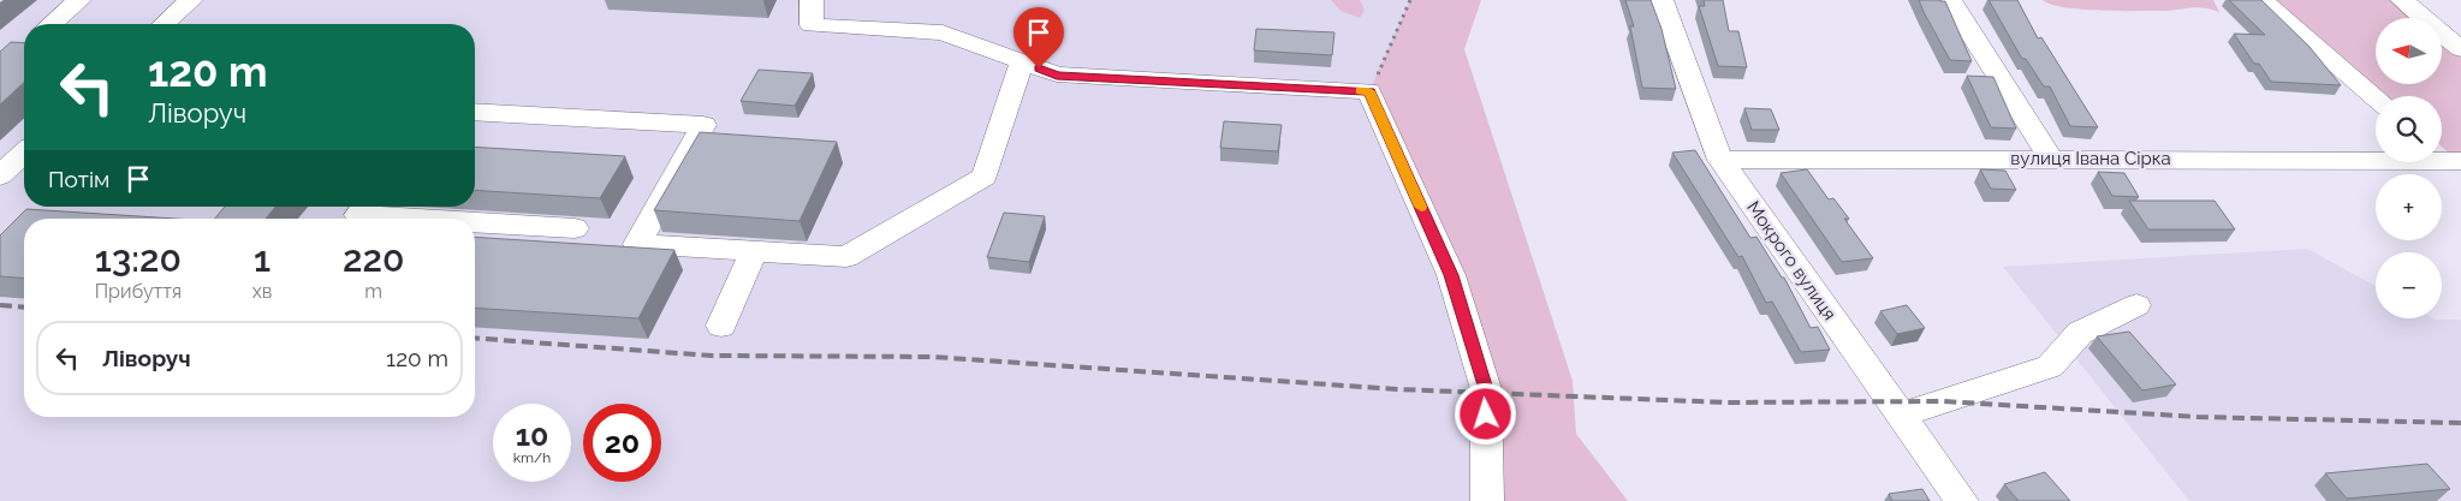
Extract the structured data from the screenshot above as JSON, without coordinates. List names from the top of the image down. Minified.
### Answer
{"streets":{"street":["вулиця Івана Сірка","Мокрого вулиця"]},"crossings":[["вулиця Івана Сірка","Мокрого вулиця"]],"north":"left","page":{"map_buttons":["+","−"],"turn":["120 m","Ліворуч"],"then":"Потім","eta":["13:20","Прибуття","1","хв","220","m"],"list":[{"name":"Ліворуч","value":"120 m"}],"speed":"10 km/h","limit":"20"}}
